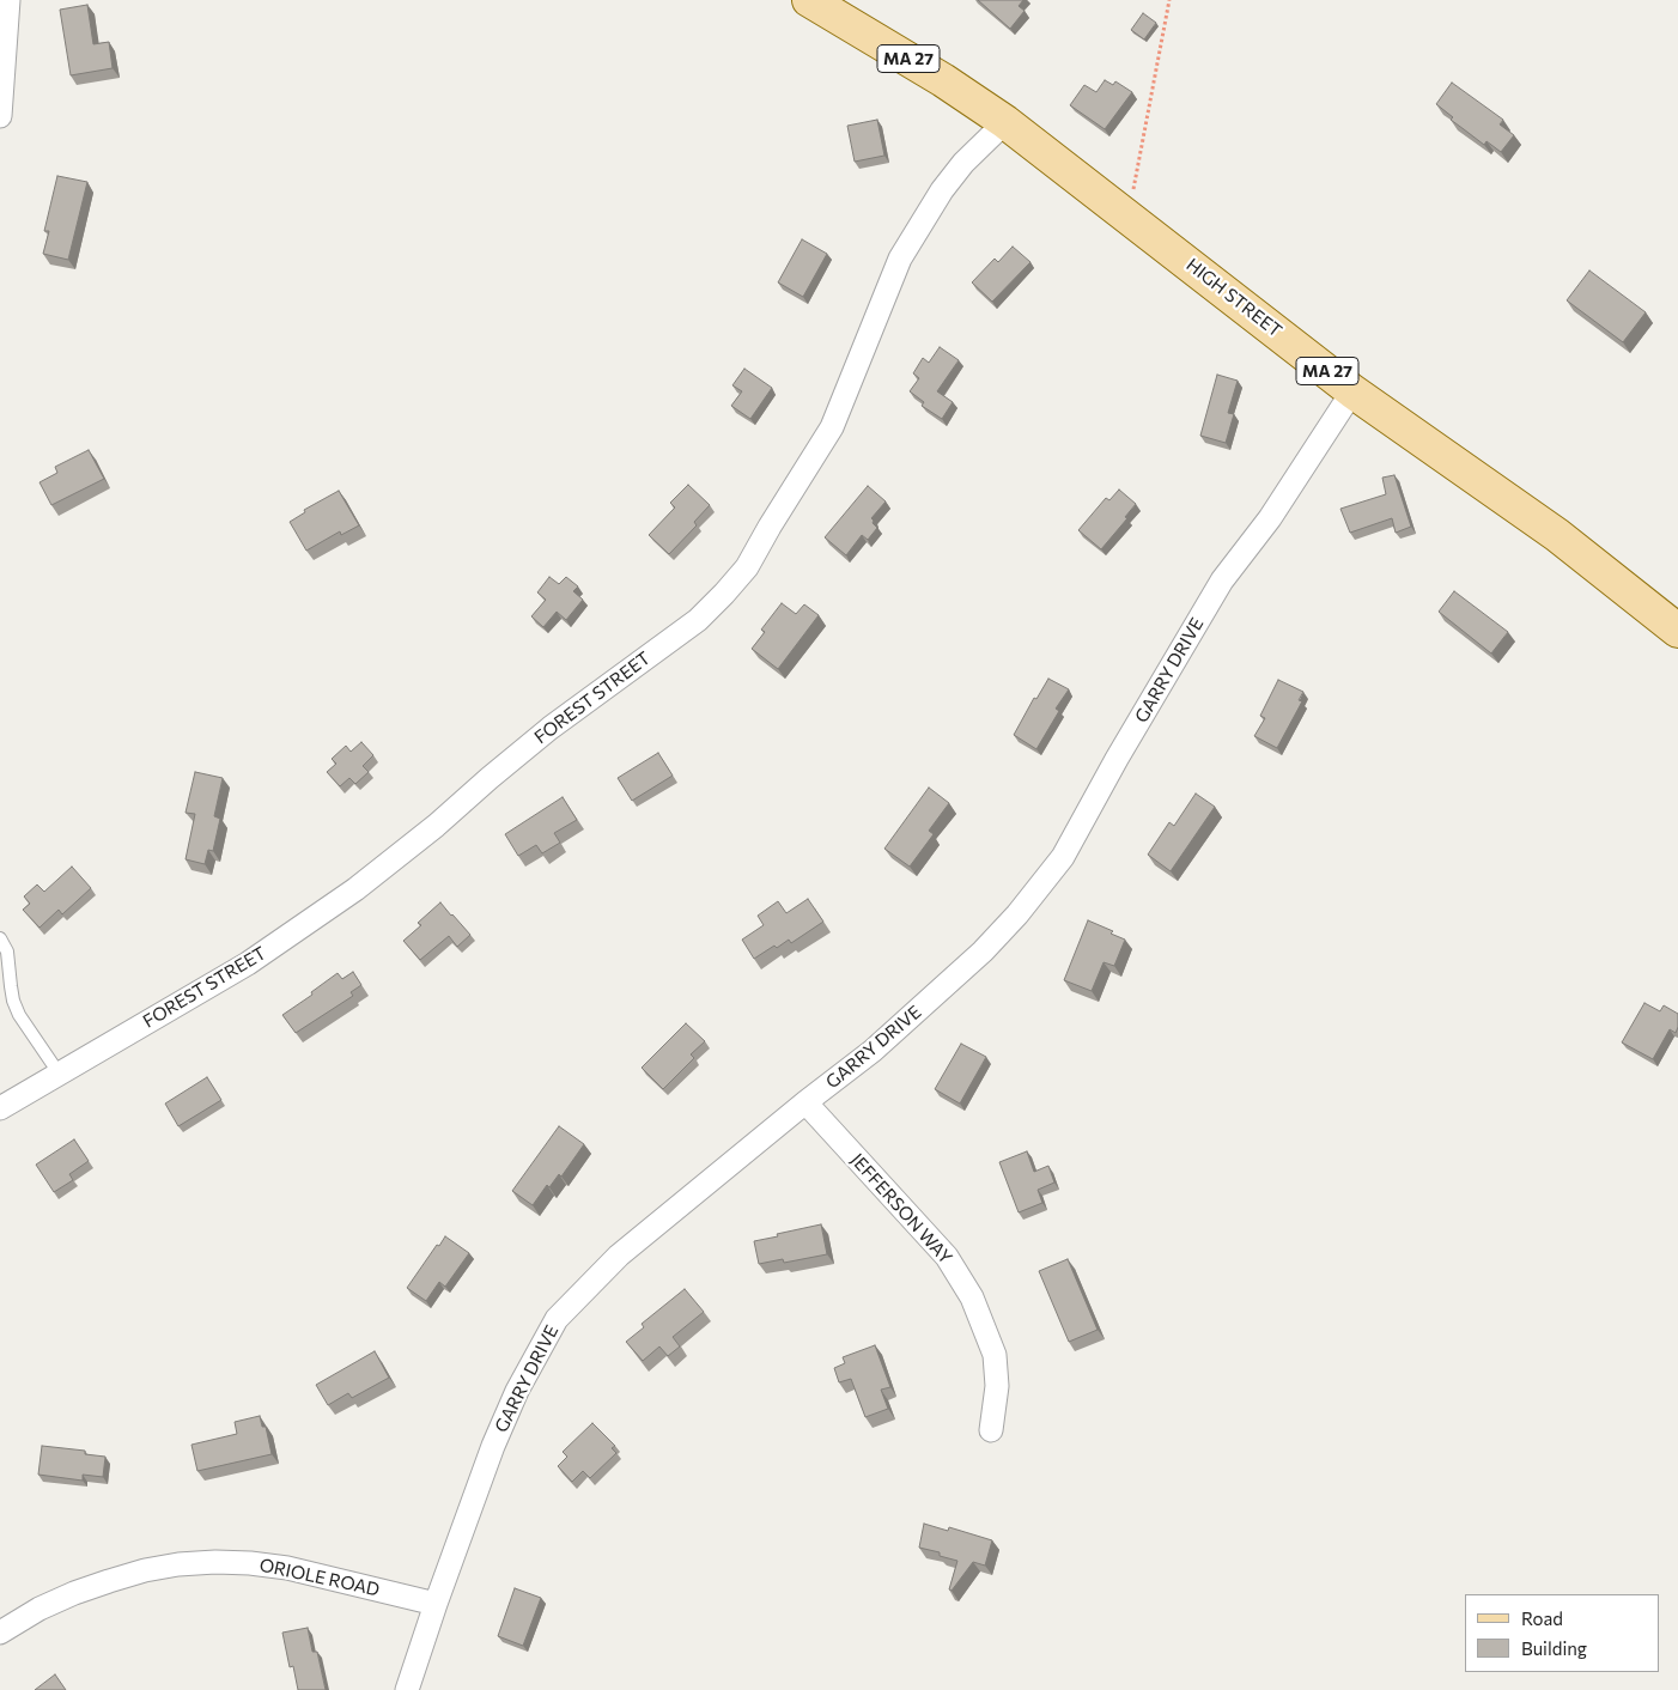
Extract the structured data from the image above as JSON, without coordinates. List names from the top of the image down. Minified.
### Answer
{"streets":{"main road":["MA 27","HIGH STREET"],"street":["GARRY DRIVE","FOREST STREET","JEFFERSON WAY","ORIOLE ROAD"]},"crossings":[["HIGH STREET","GARRY DRIVE"],["HIGH STREET","FOREST STREET"],["GARRY DRIVE","JEFFERSON WAY"],["GARRY DRIVE","ORIOLE ROAD"]],"legend":["Road","Building"]}
